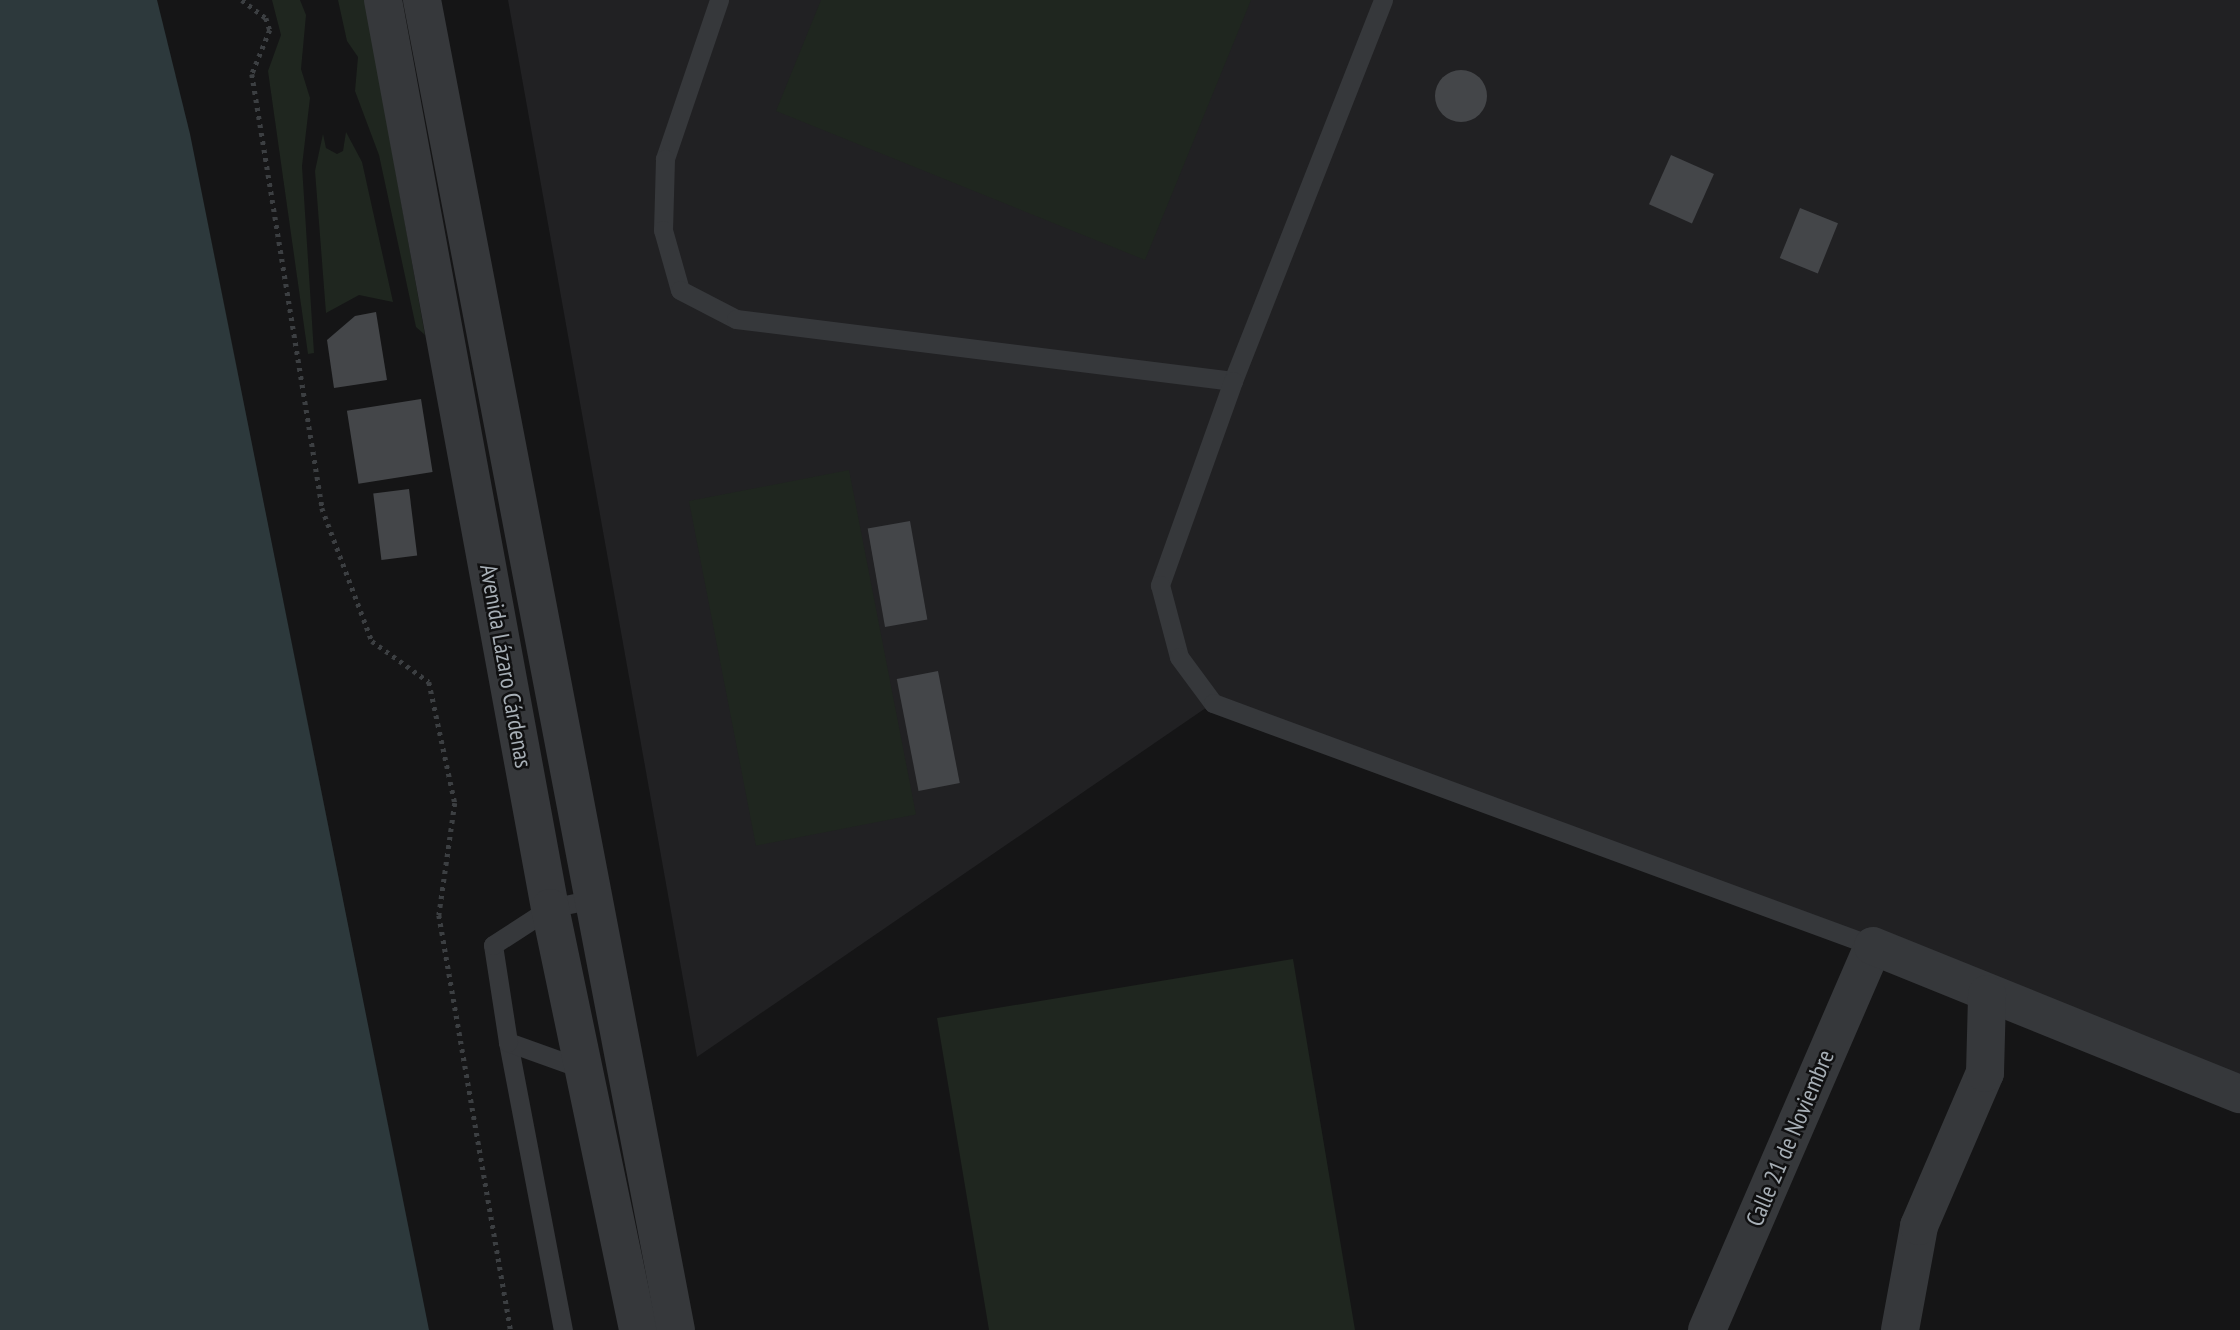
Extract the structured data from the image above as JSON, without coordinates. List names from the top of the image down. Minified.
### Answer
{"streets":{"street":["Avenida Lázaro Cárdenas","Calle 21 de Noviembre"]}}
